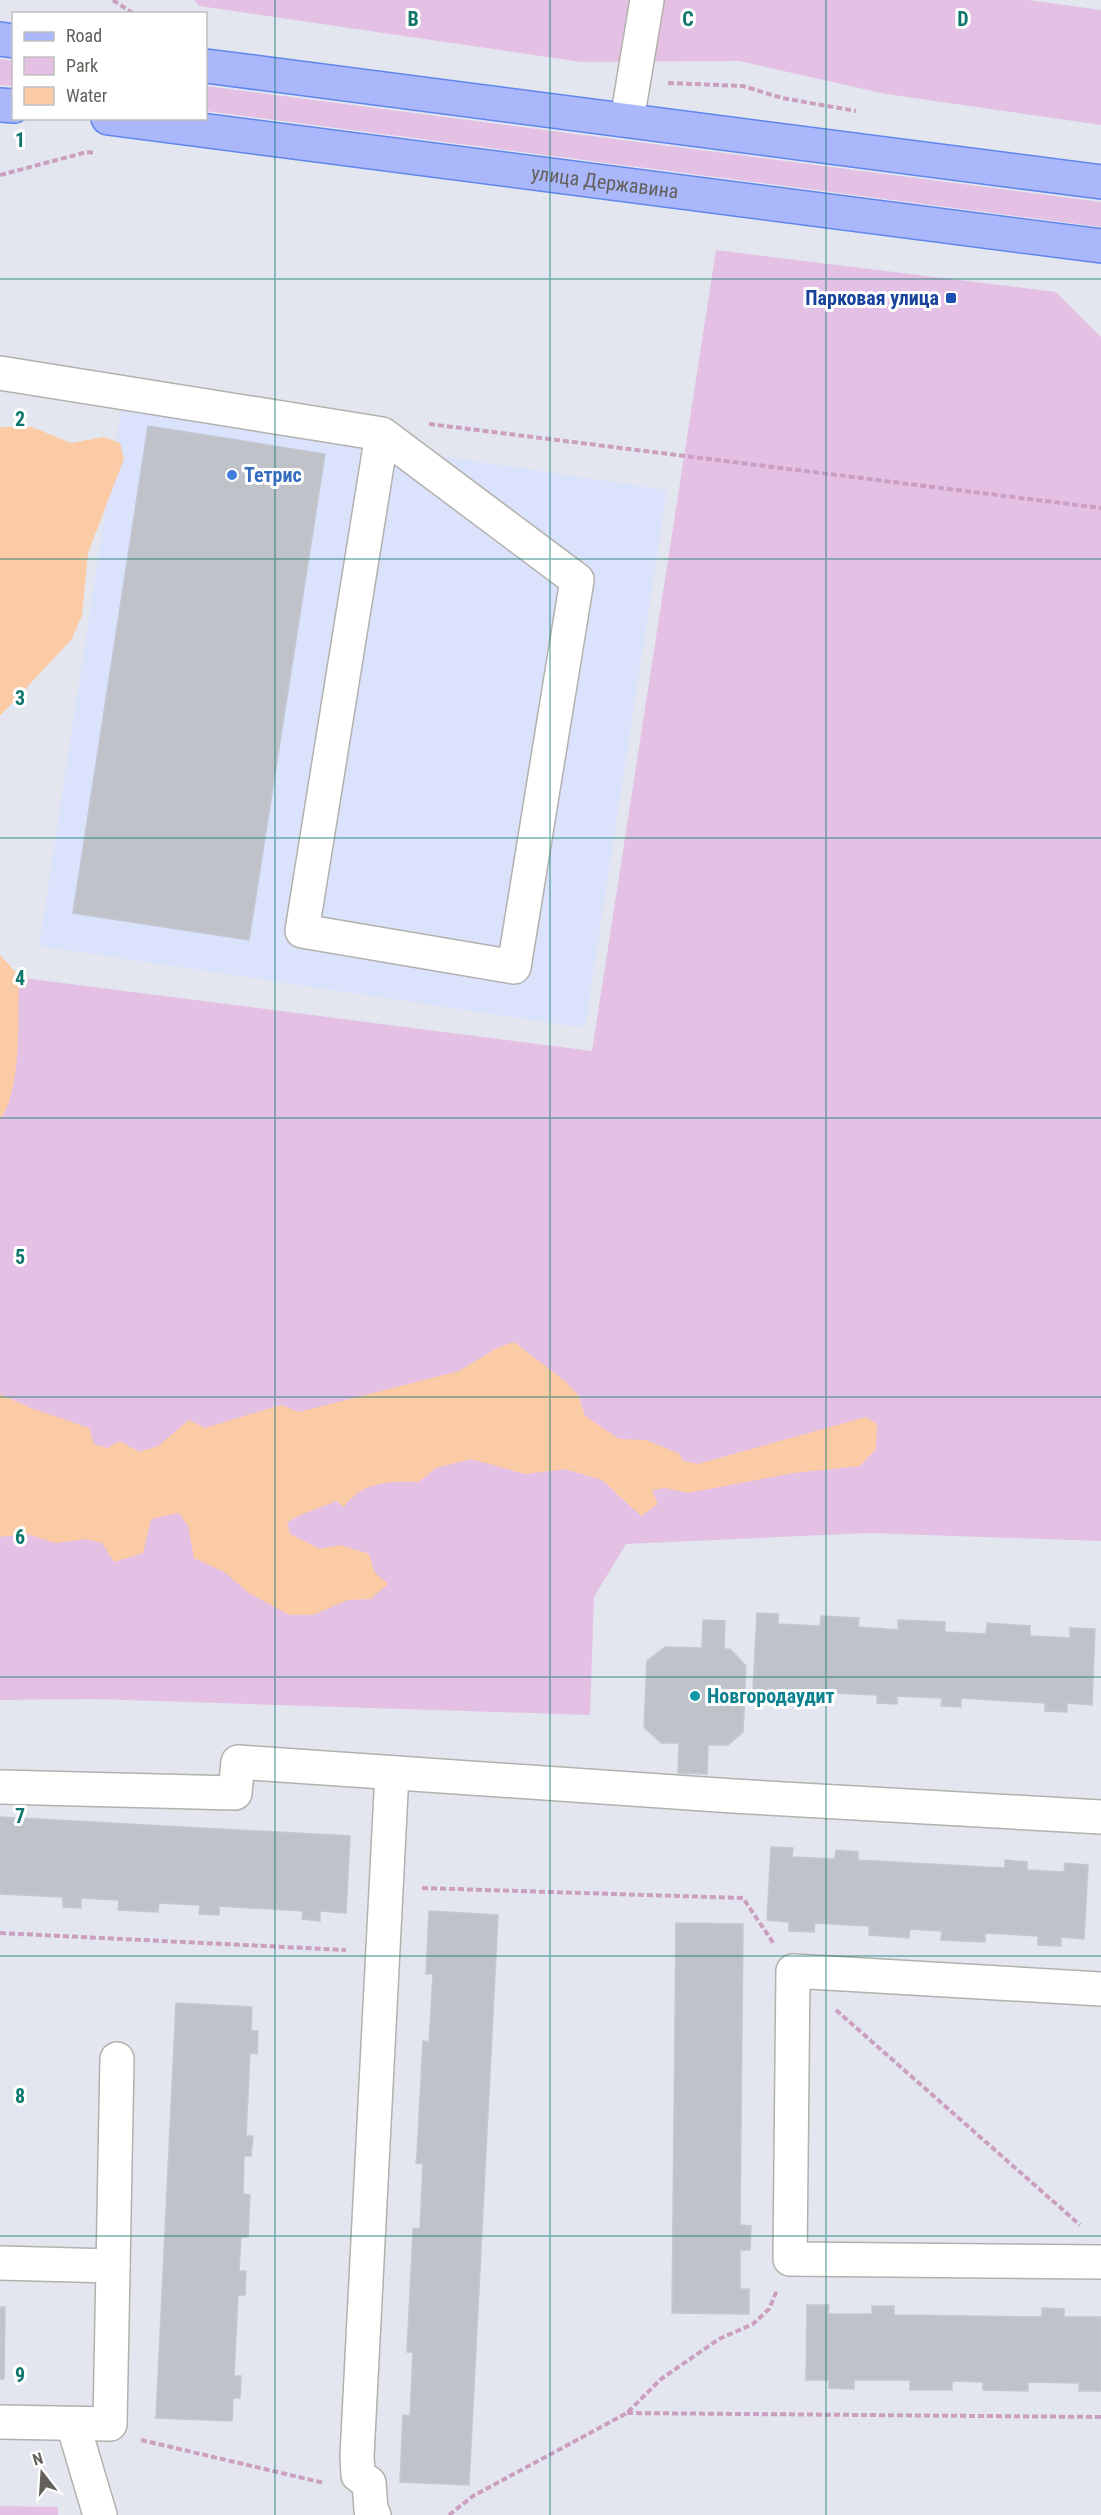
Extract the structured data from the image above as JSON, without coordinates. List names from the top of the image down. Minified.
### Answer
{"streets":{"main road":["улица Державина"]},"places":{"transit":["Парковая улица"],"other":["Тетрис","Новгородаудит"]},"legend":["Road","Park","Water"],"north":"top","grid":{"columns":["B","C","D"],"rows":["1","2","3","4","5","6","7","8","9"]}}
